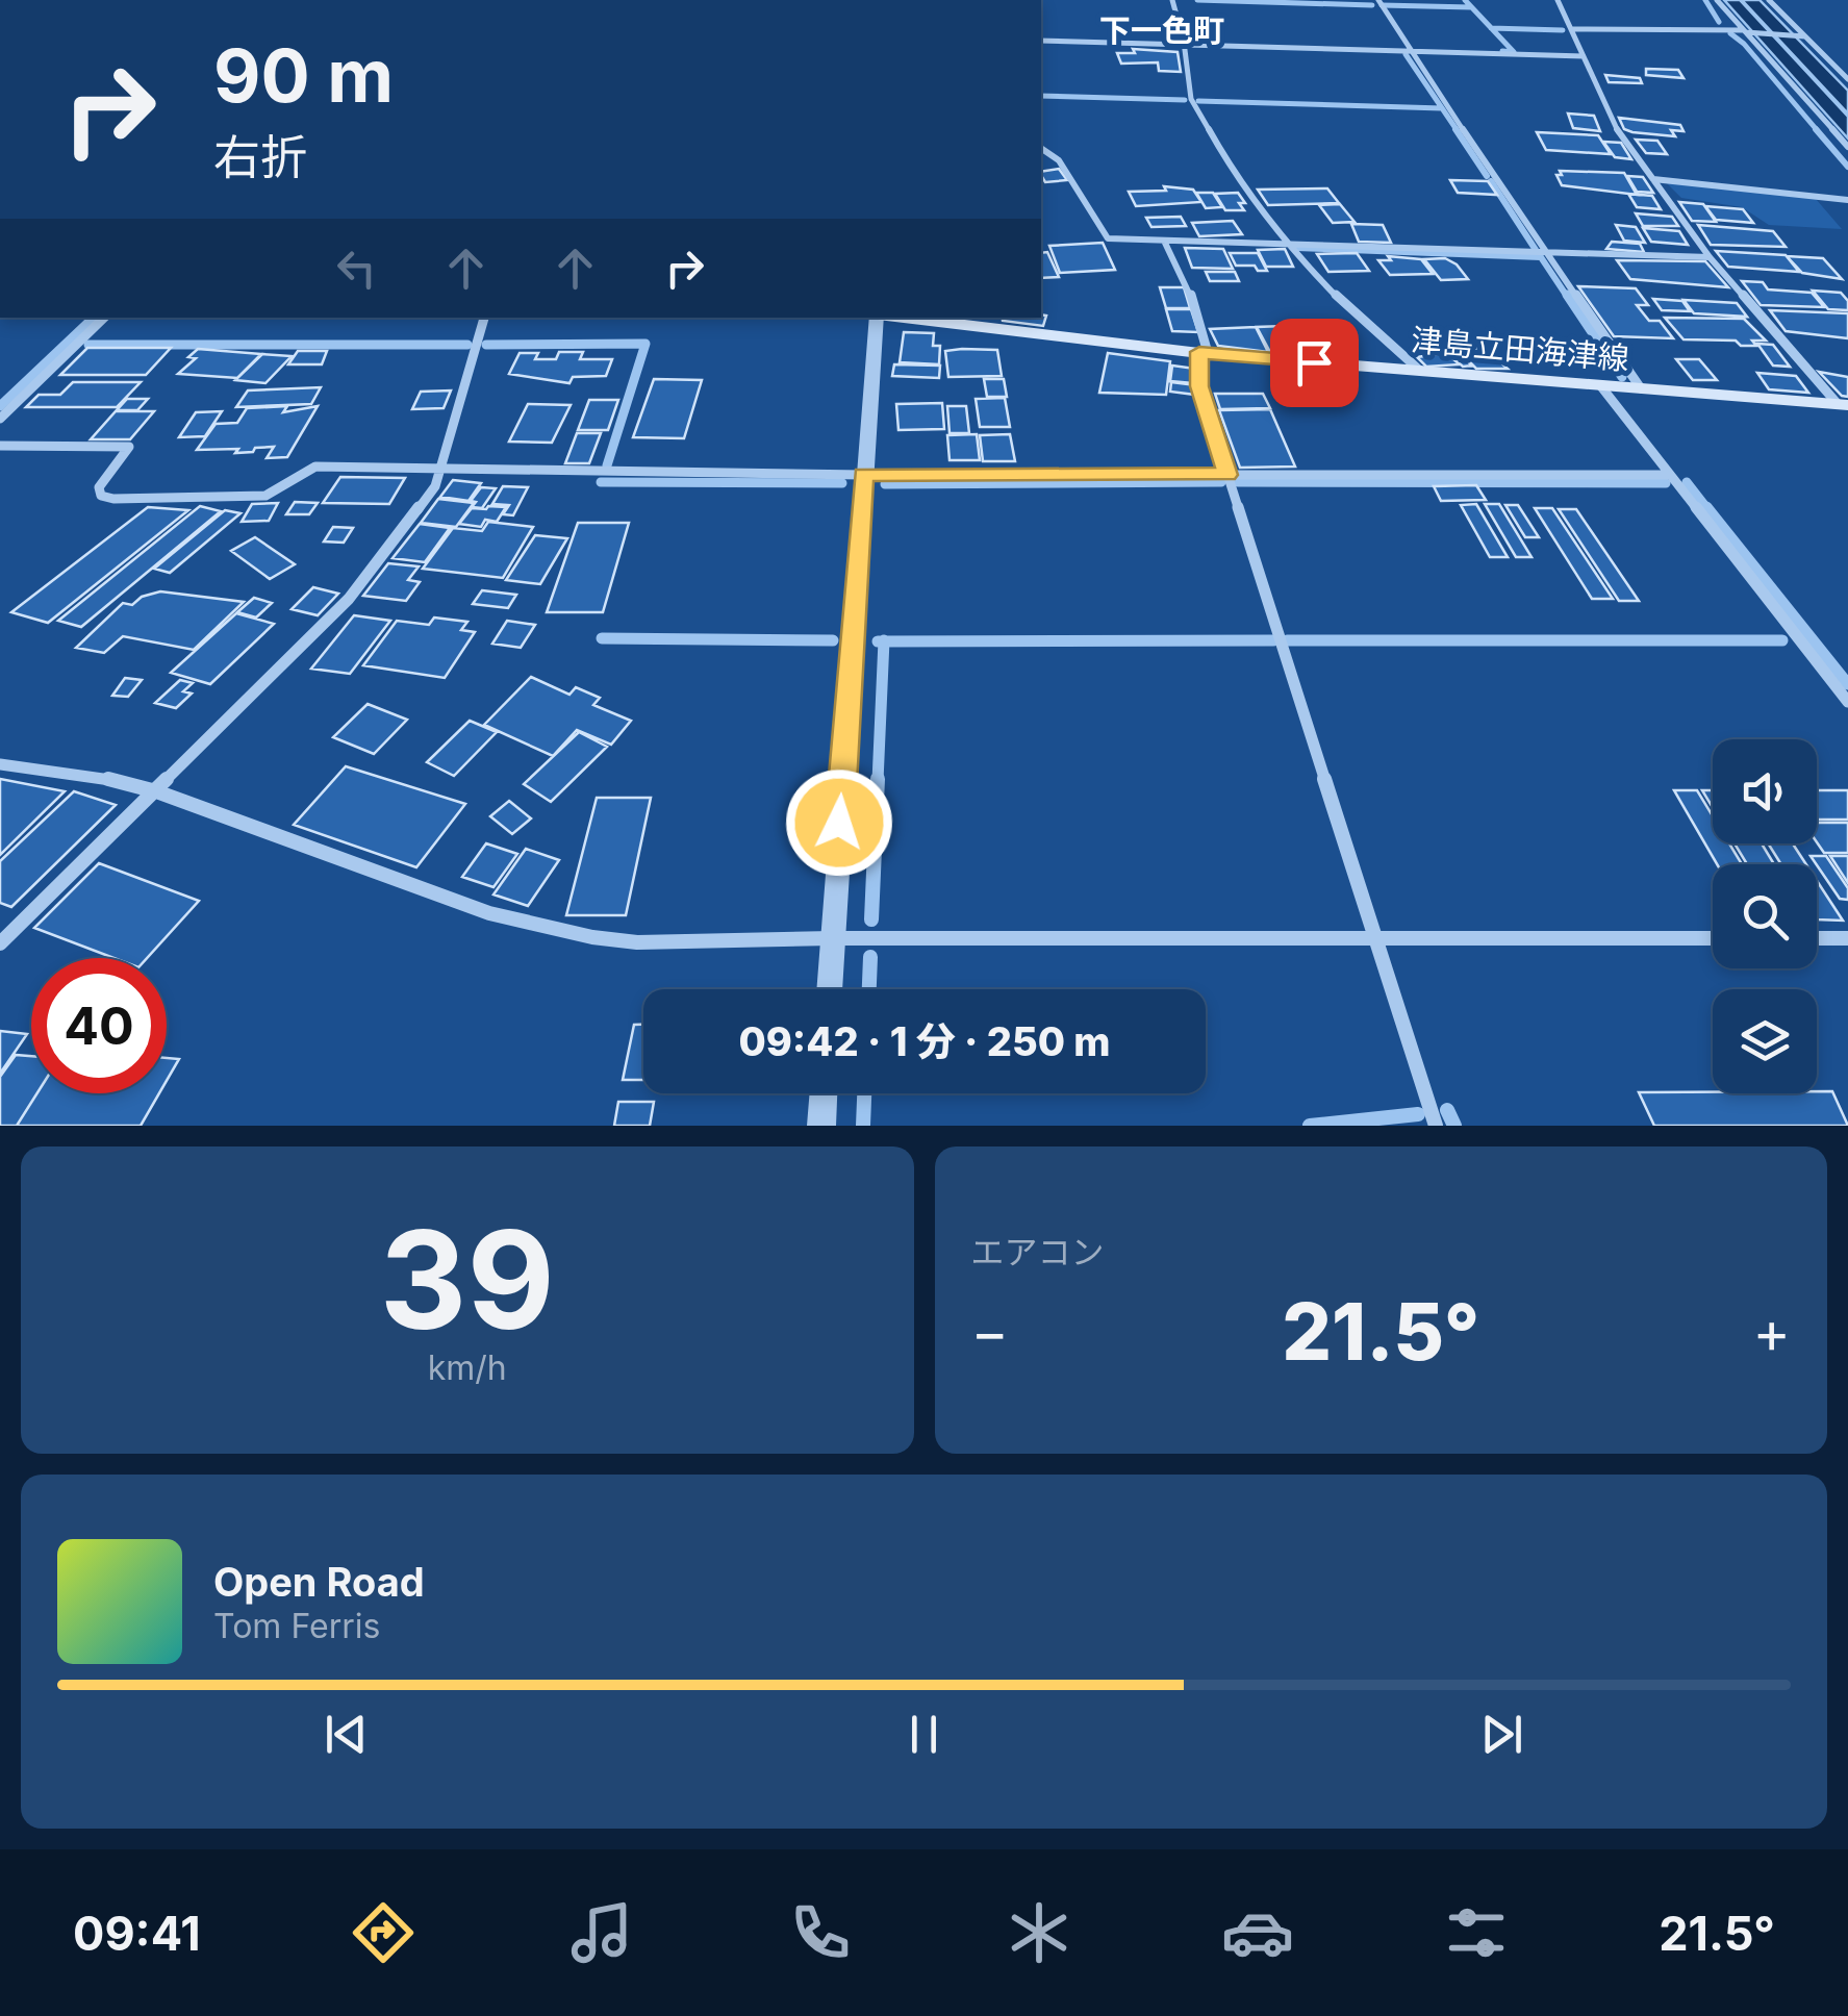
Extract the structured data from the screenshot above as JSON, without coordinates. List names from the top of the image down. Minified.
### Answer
{"streets":{"main road":["津島立田海津線"]},"districts":["下一色町"],"page":{"turn":["90 m","右折"],"limit":"40","trip":"09:42 · 1 分 · 250 m","tile":[["39","km/h"],"エアコン"],"heat":["−","21.5°","+"],"song":["Open Road","Tom Ferris"],"tabs":["09:41","21.5°"]}}
